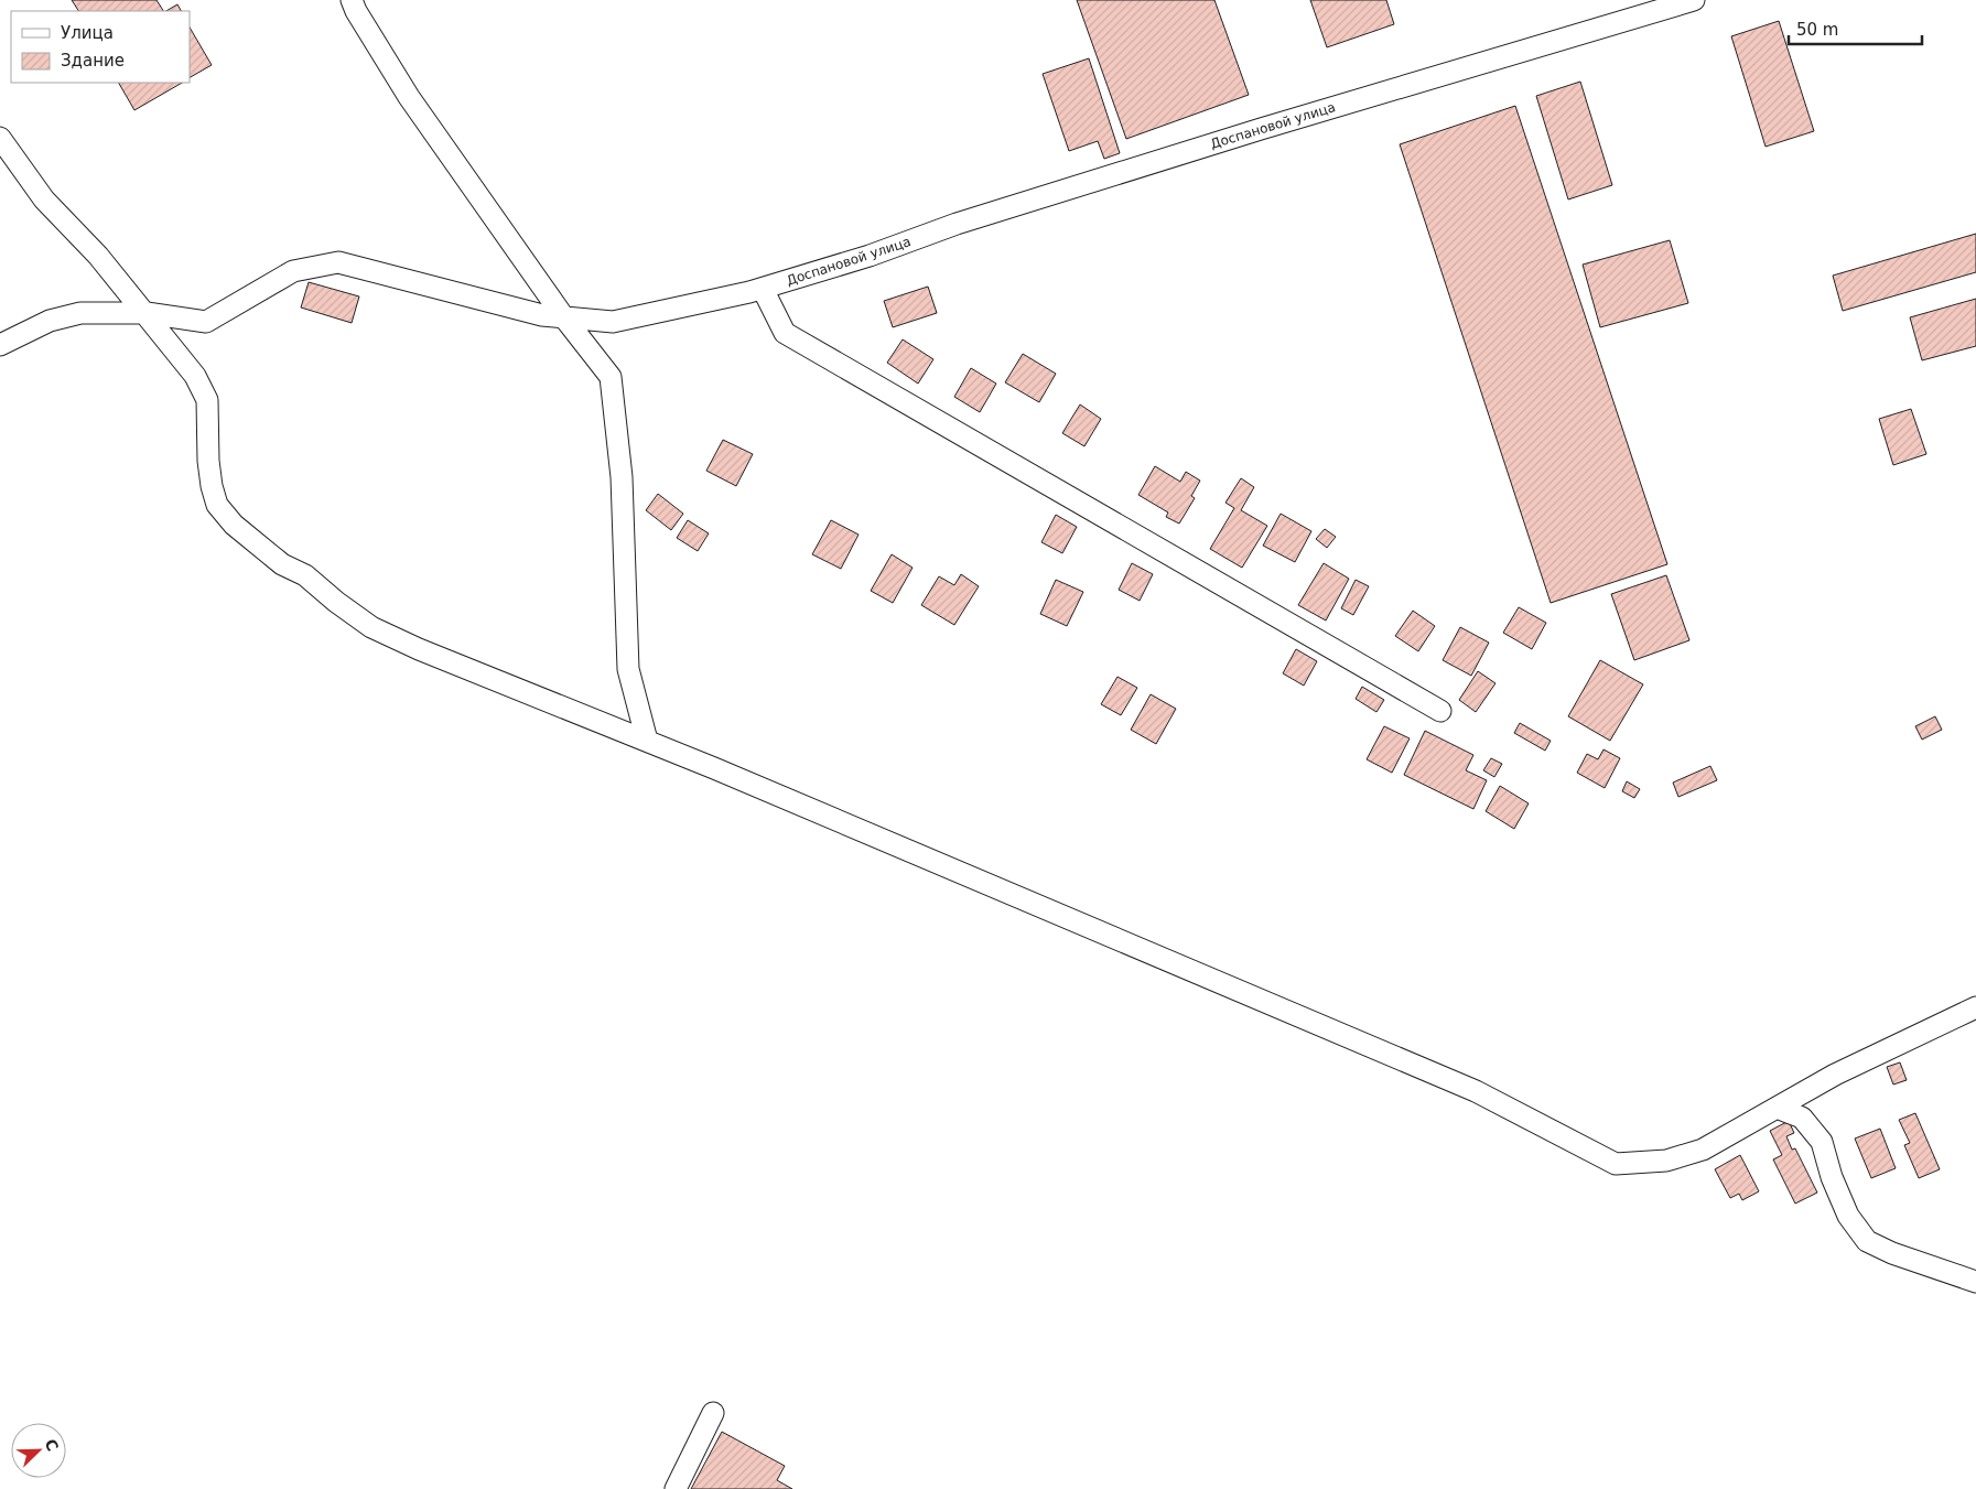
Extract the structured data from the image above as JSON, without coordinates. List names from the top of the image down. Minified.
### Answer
{"streets":{"street":["Доспановой улица"]},"legend":["Улица","Здание"],"scale_bar":"50 m","north":"top right"}
